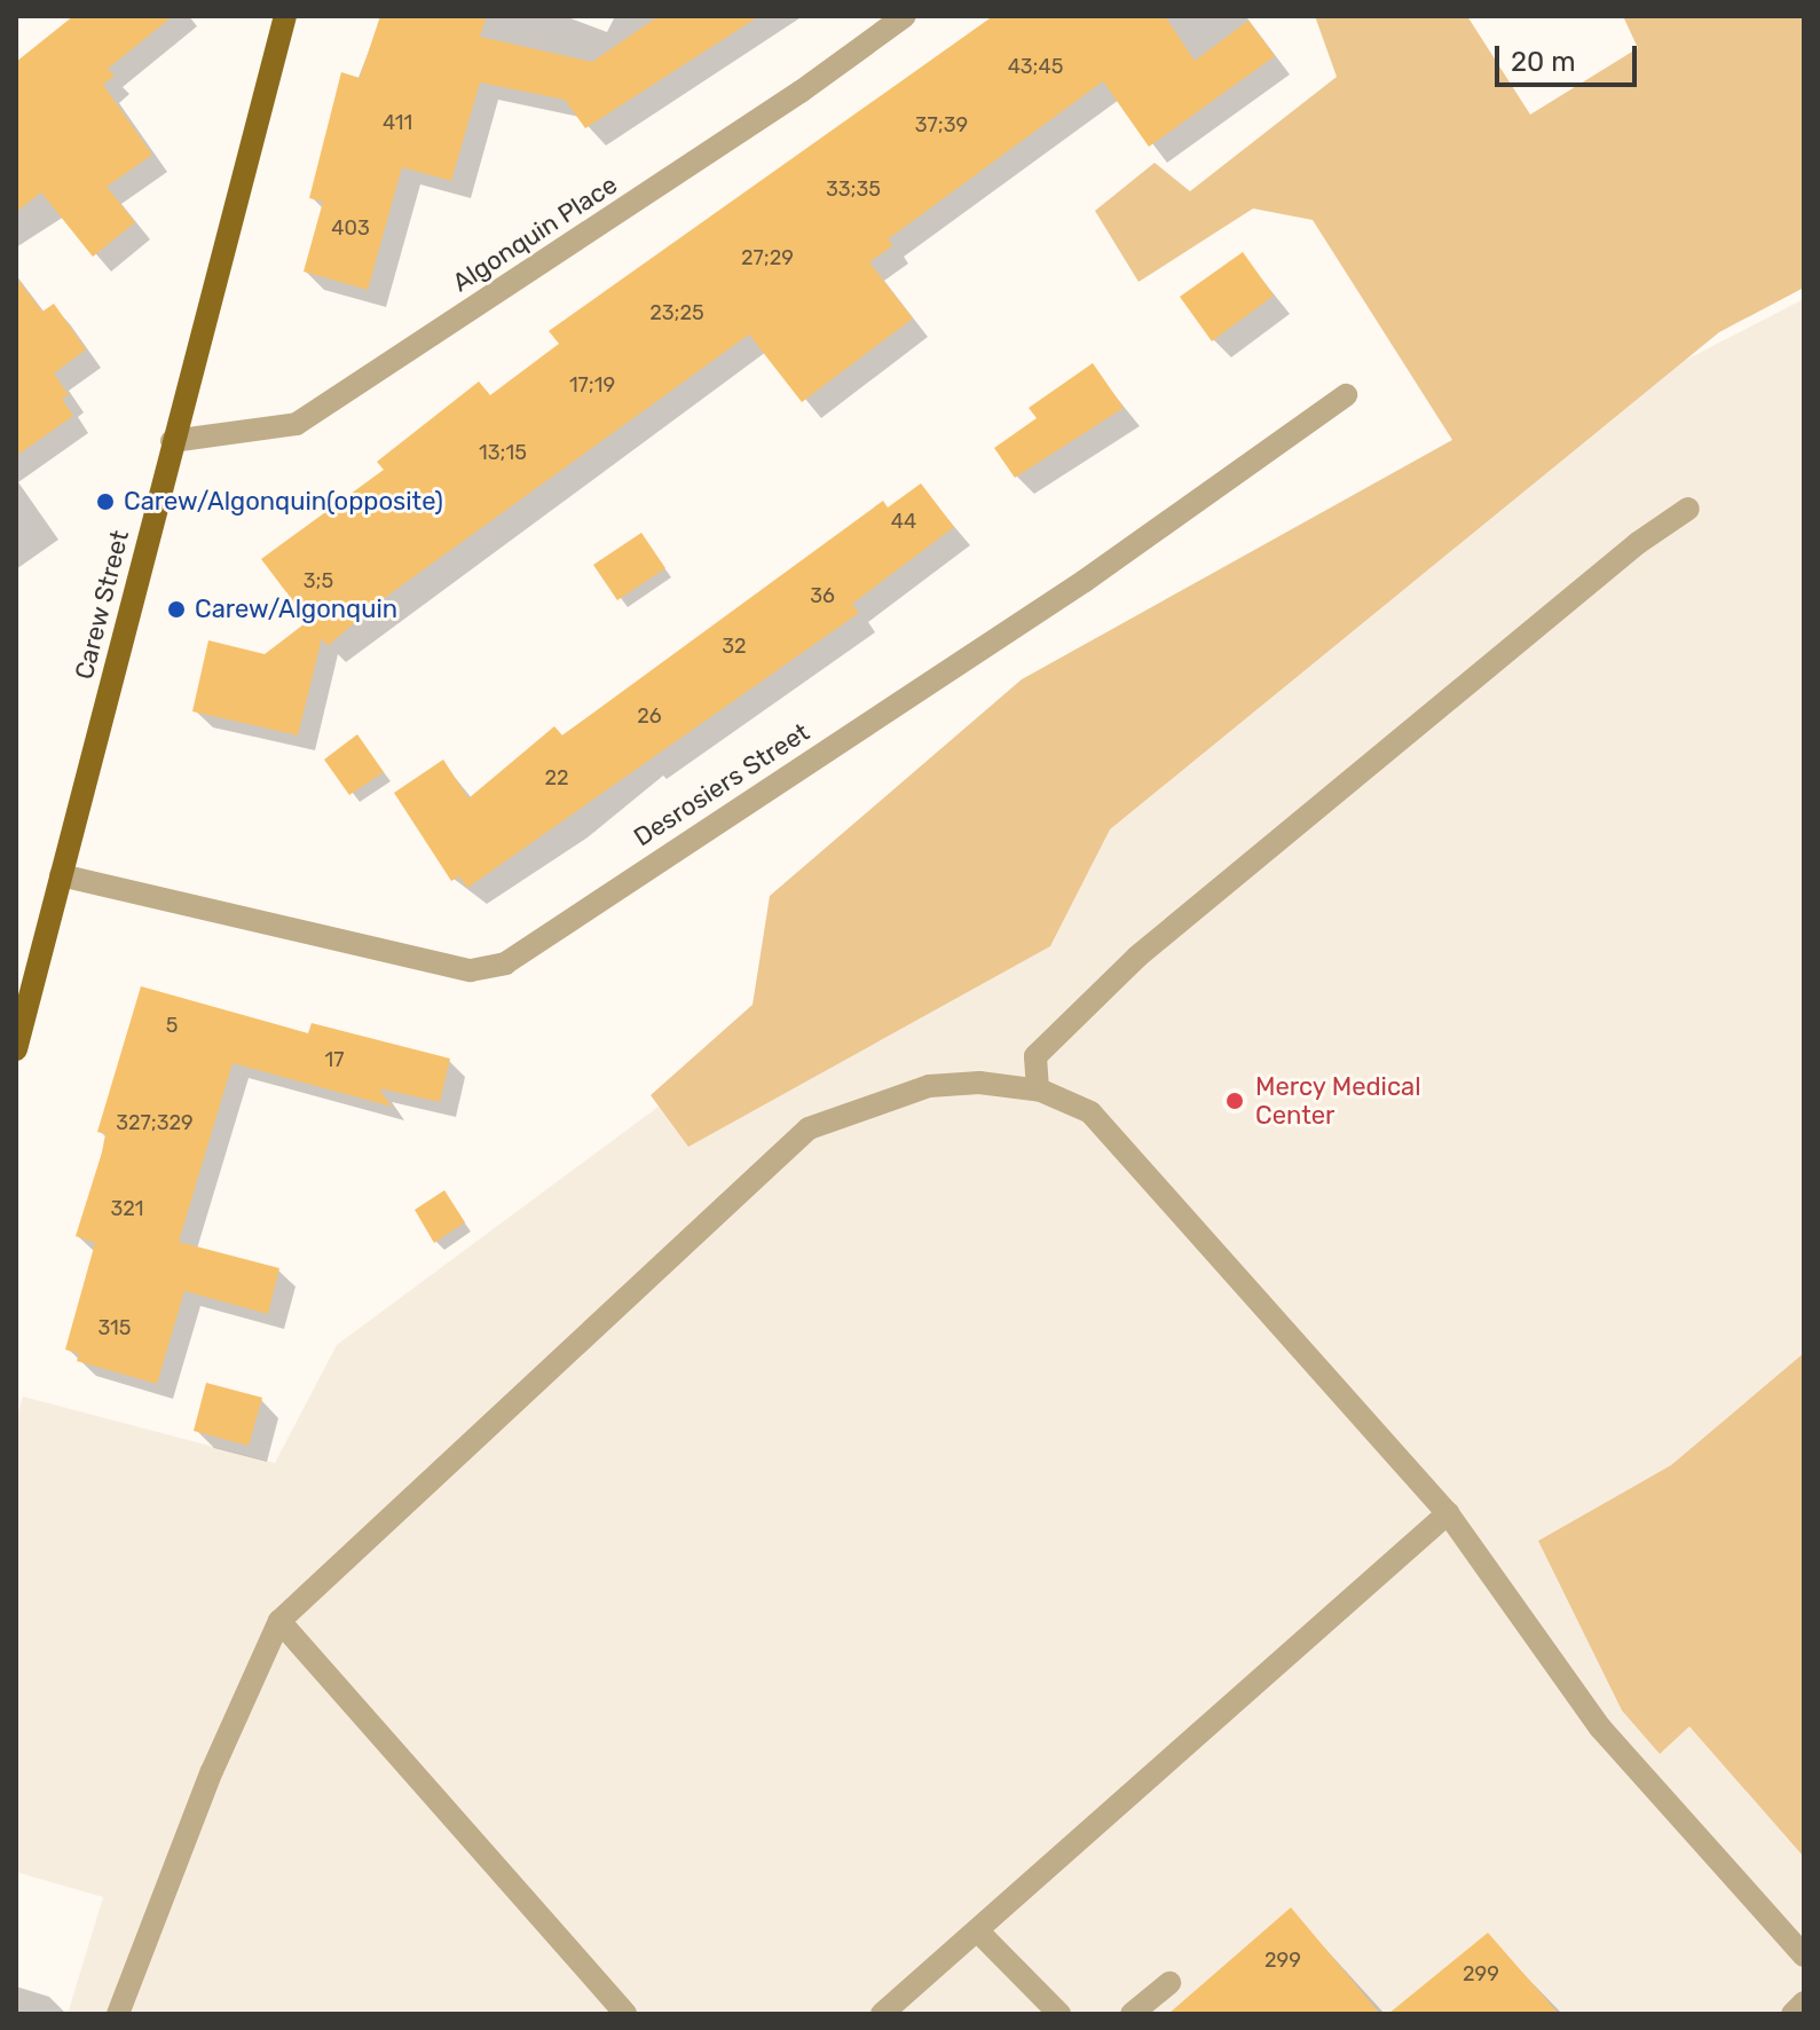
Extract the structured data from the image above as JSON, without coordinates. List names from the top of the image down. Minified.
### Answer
{"streets":{"main road":["Carew Street"],"street":["Algonquin Place","Desrosiers Street"]},"crossings":[["Algonquin Place","Carew Street"],["Carew Street","Desrosiers Street"]],"places":["Carew/Algonquin(opposite)","Carew/Algonquin","Mercy Medical Center"],"house_numbers":["43;45","411","37;39","33;35","403","27;29","23;25","17;19","13;15","44","3;5","36","32","26","22","5","17","327;329","321","315","299","299"],"scale_bar":"20 m"}
